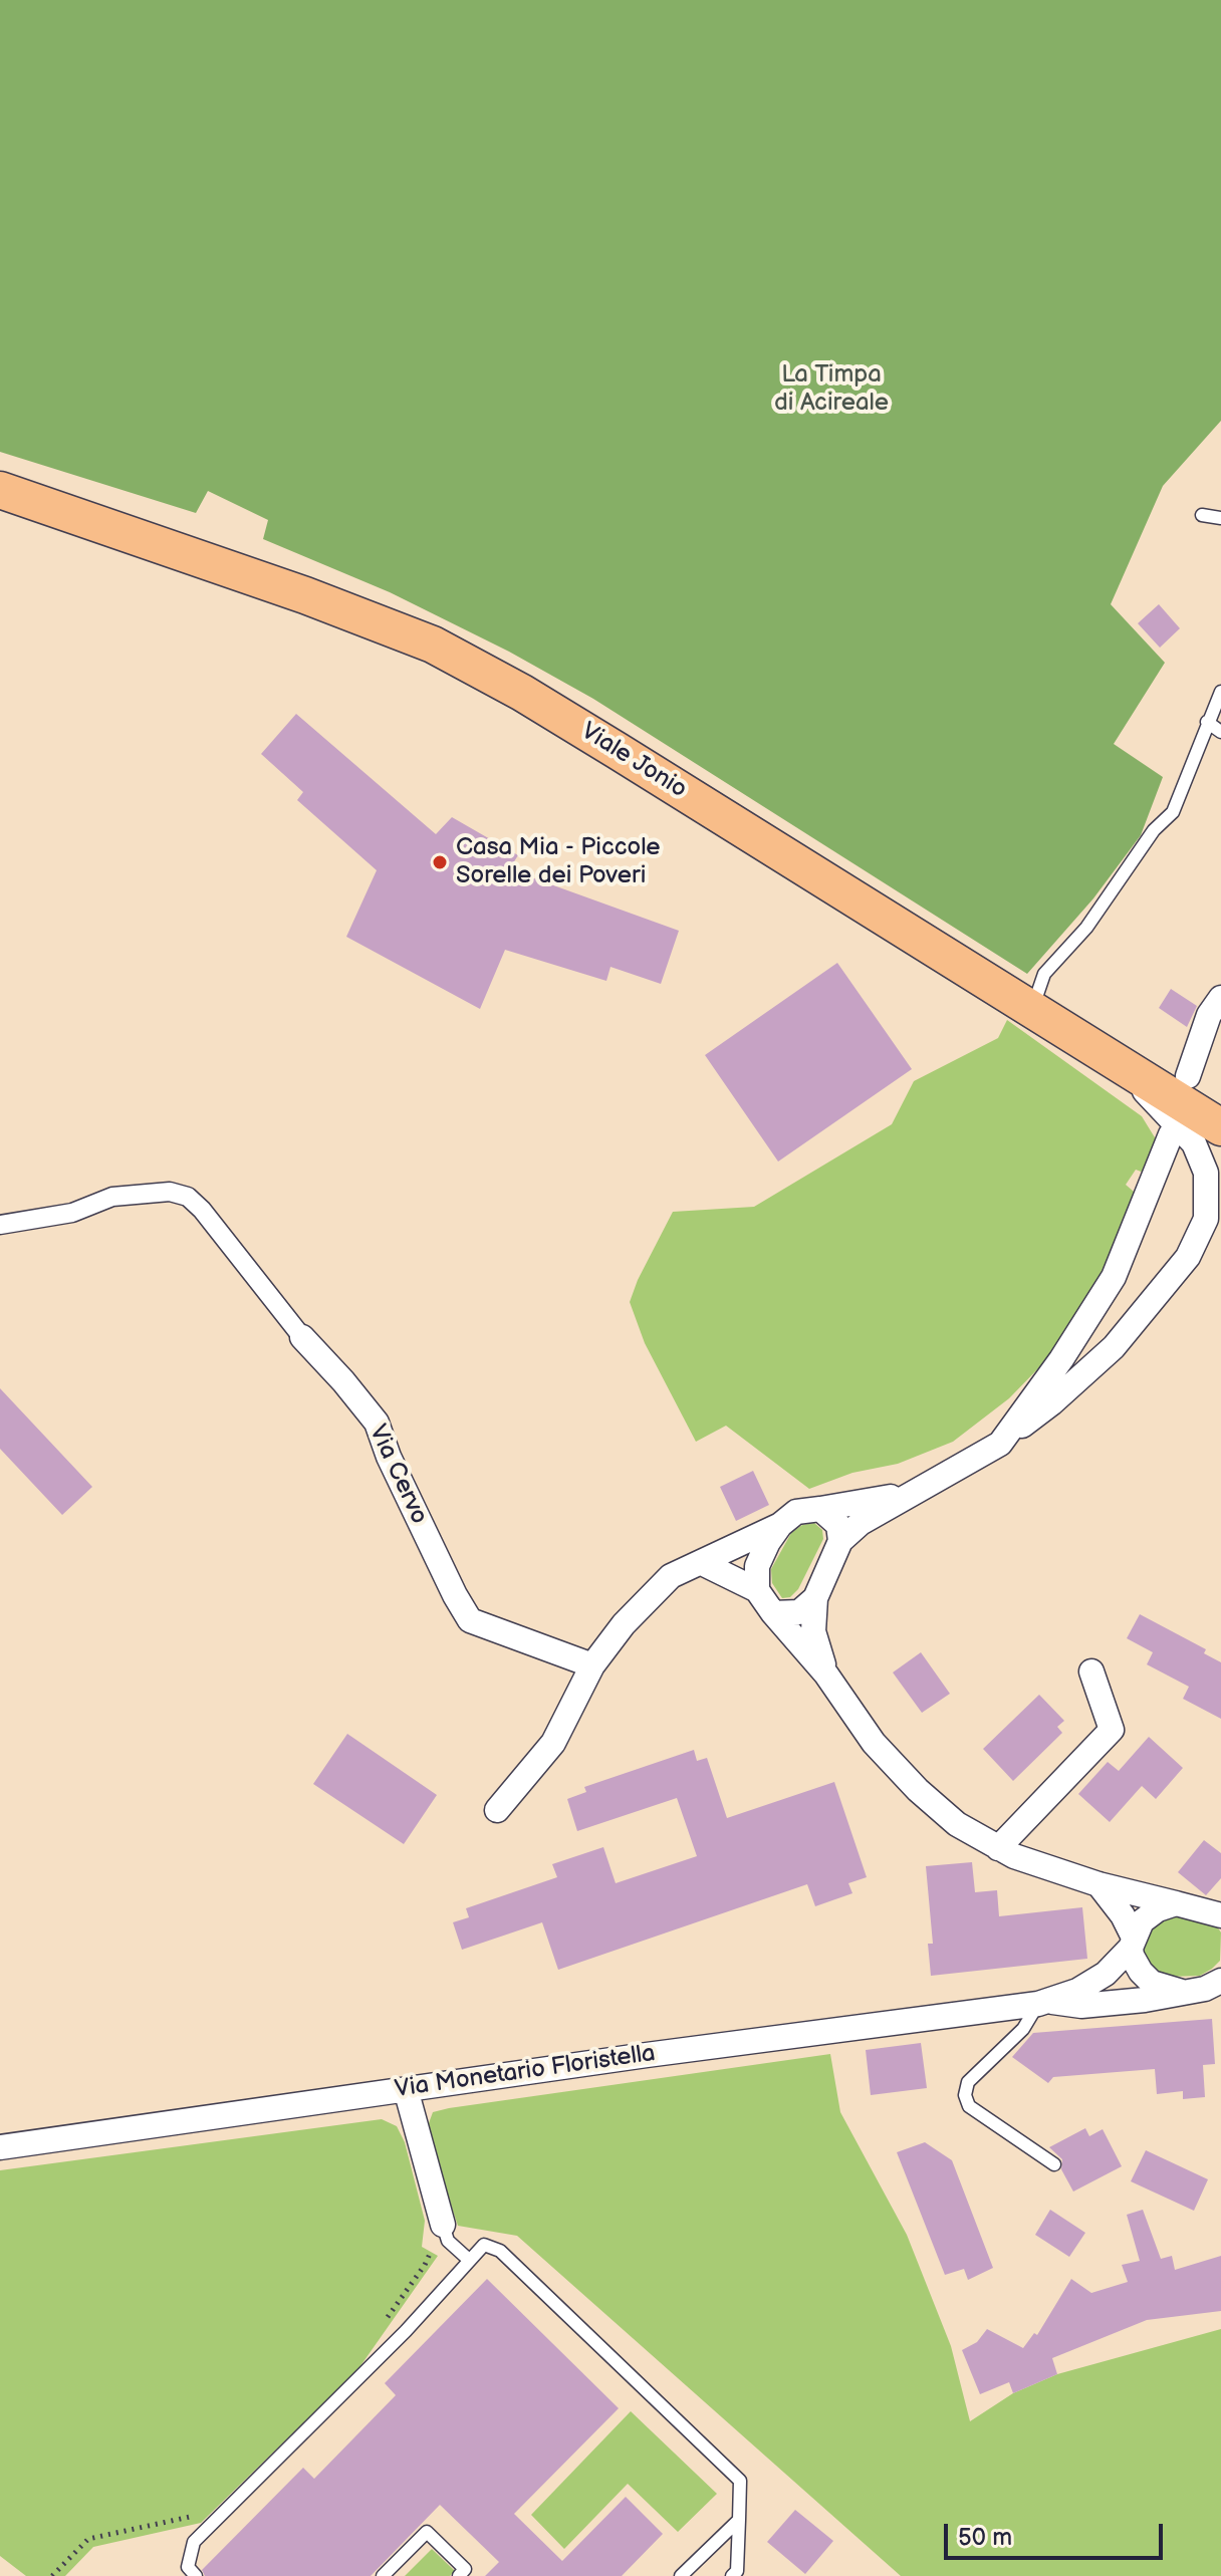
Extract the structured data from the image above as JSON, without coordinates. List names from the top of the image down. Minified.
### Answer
{"streets":{"main road":["Viale Jonio"],"street":["Via Cervo","Via Monetario Floristella"]},"parks":["La Timpa di Acireale"],"places":["Casa Mia - Piccole Sorelle dei Poveri"],"scale_bar":"50 m"}
